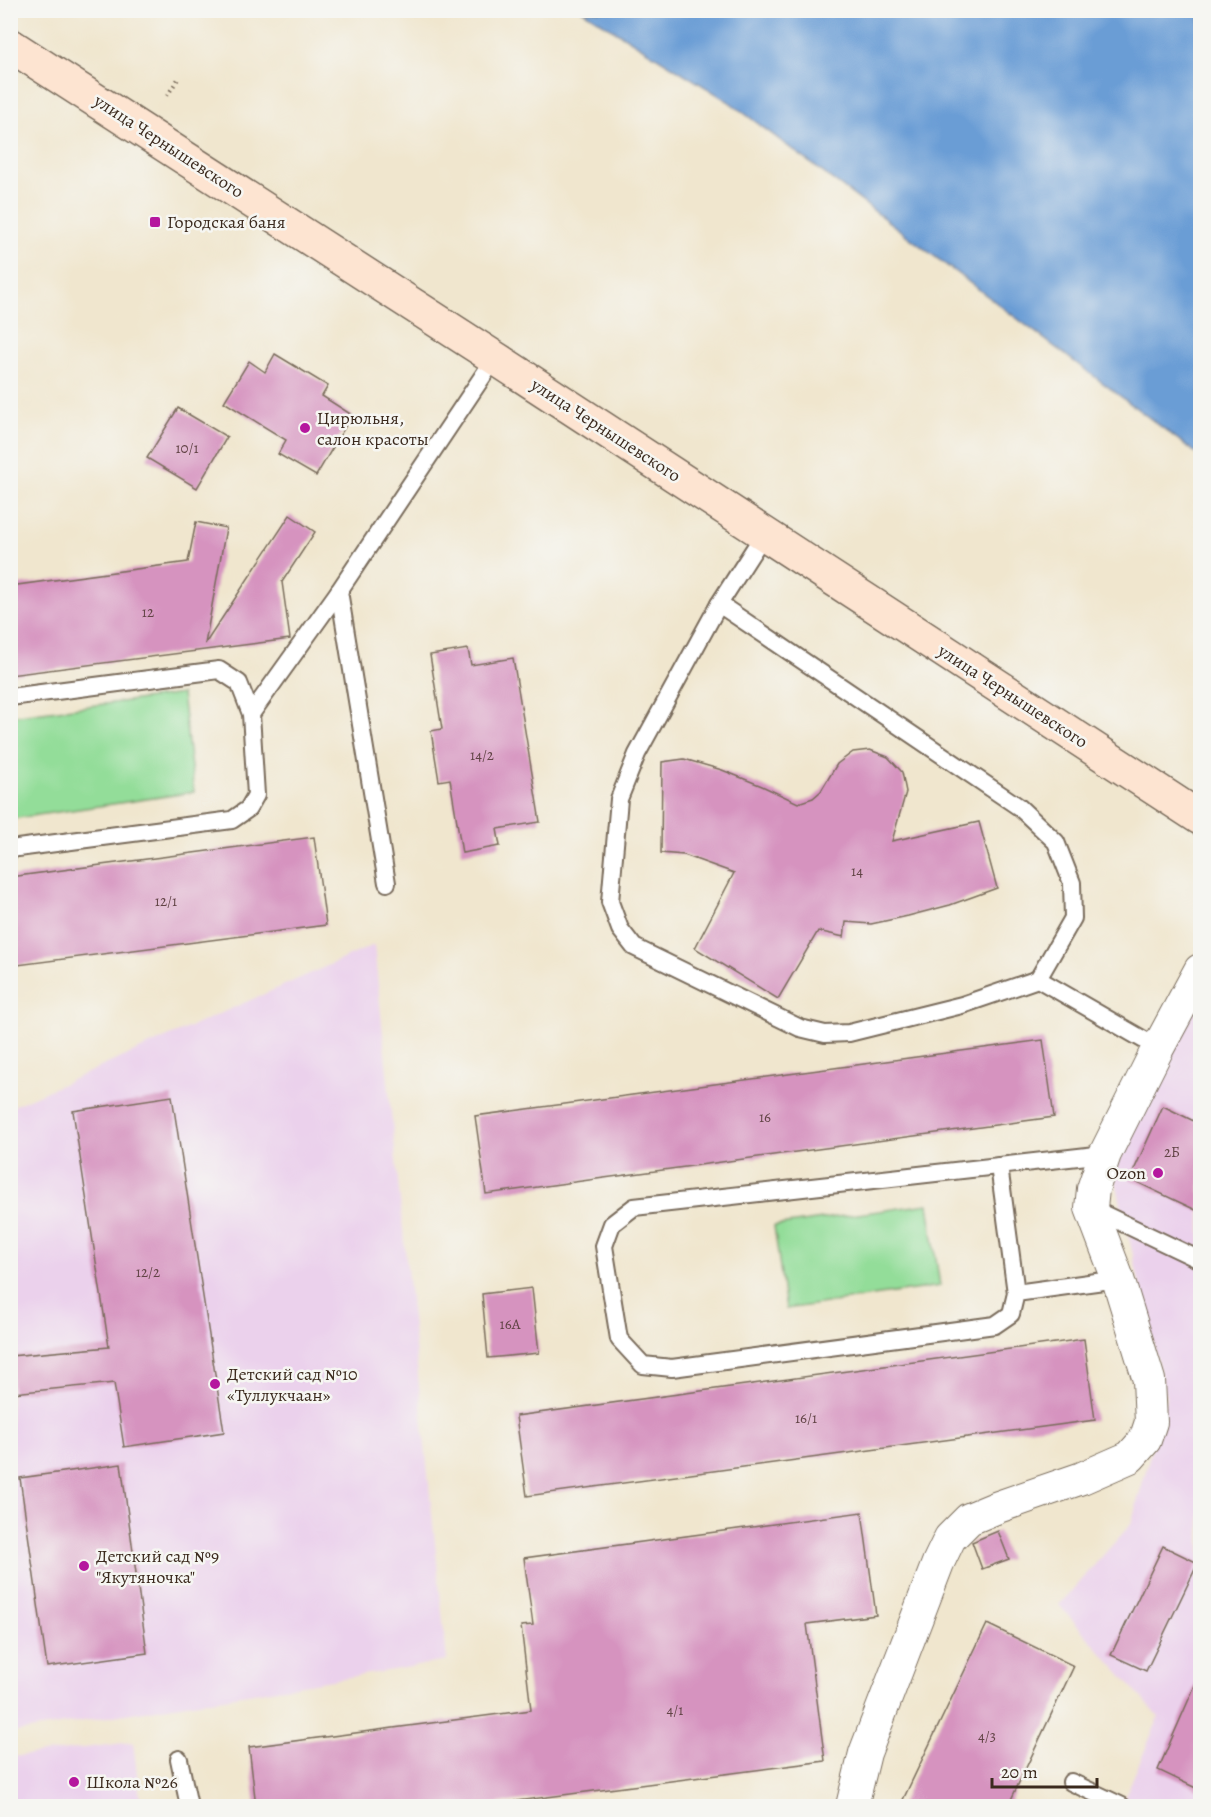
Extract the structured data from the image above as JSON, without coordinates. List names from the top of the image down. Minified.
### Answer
{"streets":{"main road":["улица Чернышевского"]},"places":{"transit":["Городская баня"],"other":["Цирюльня, салон красоты","Ozon","Детский сад №10 «Туллукчаан»","Детский сад №9 \"Якутяночка\"","Школа №26"]},"house_numbers":["10/1","12","14/2","14","12/1","16","2Б","12/2","16А","16/1","4/1","4/3"],"scale_bar":"20 m"}
